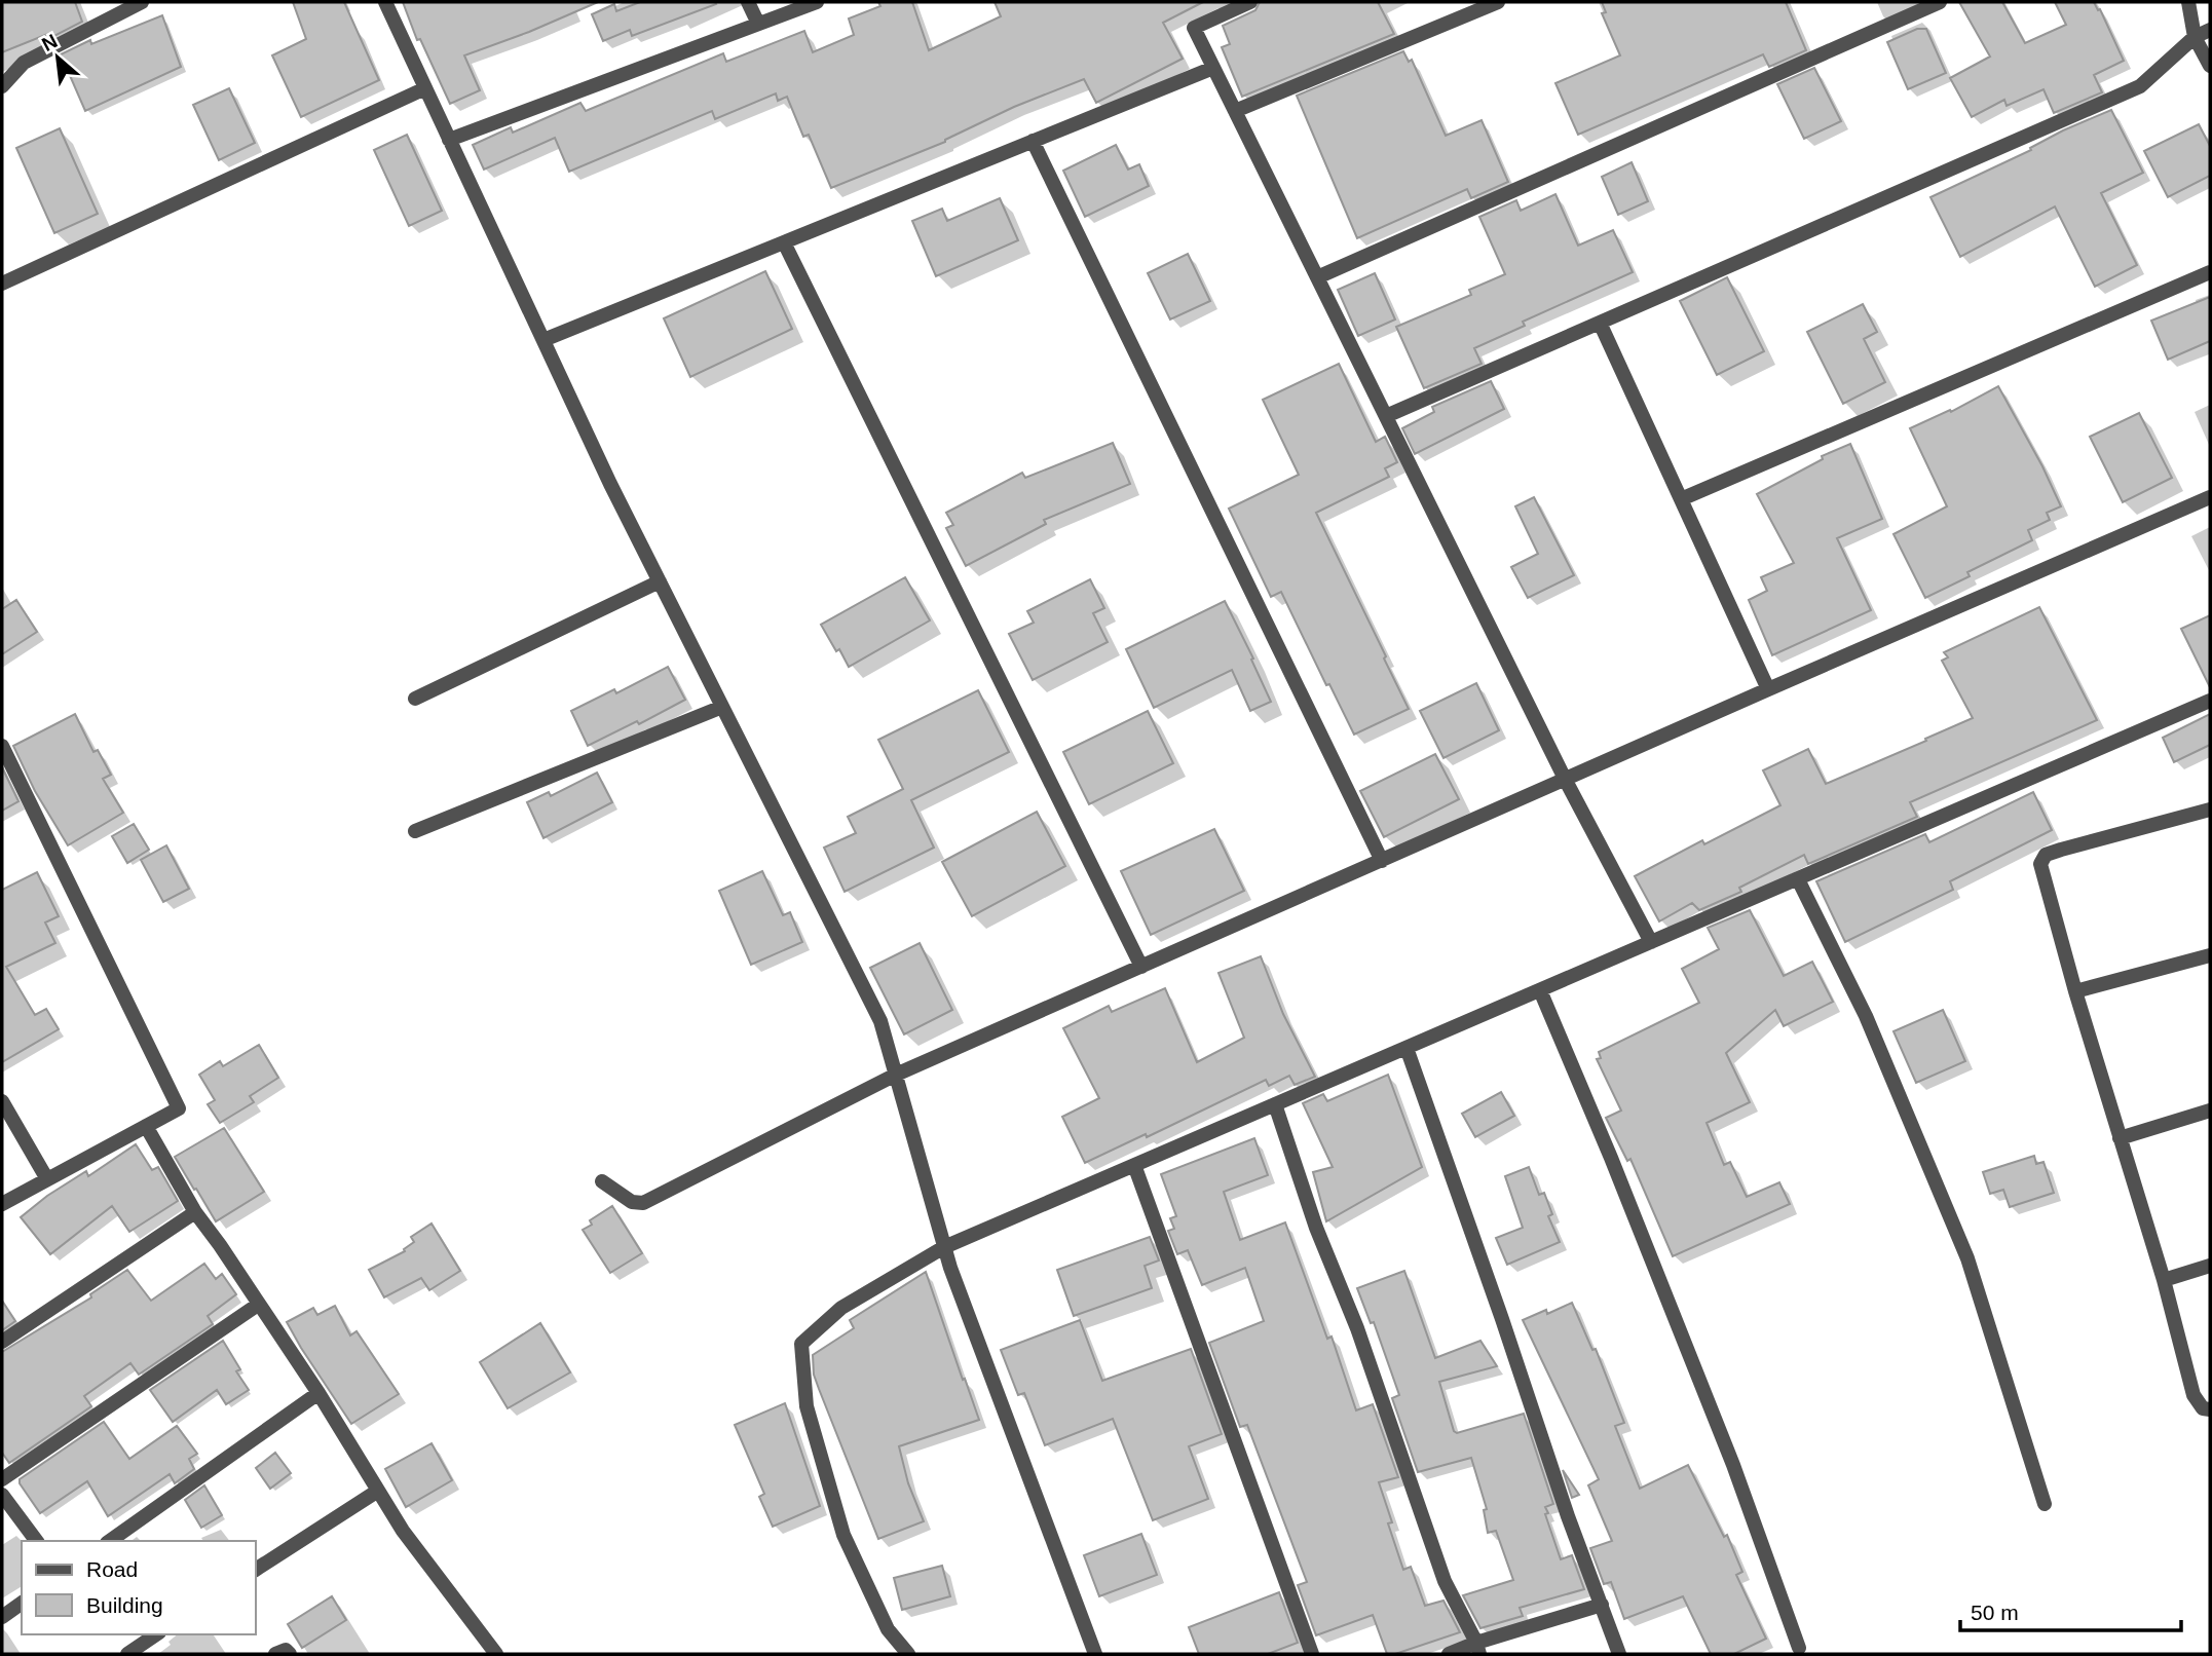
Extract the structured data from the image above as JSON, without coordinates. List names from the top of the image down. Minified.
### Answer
{"legend":["Road","Building"],"scale_bar":"50 m","north":"top left"}
